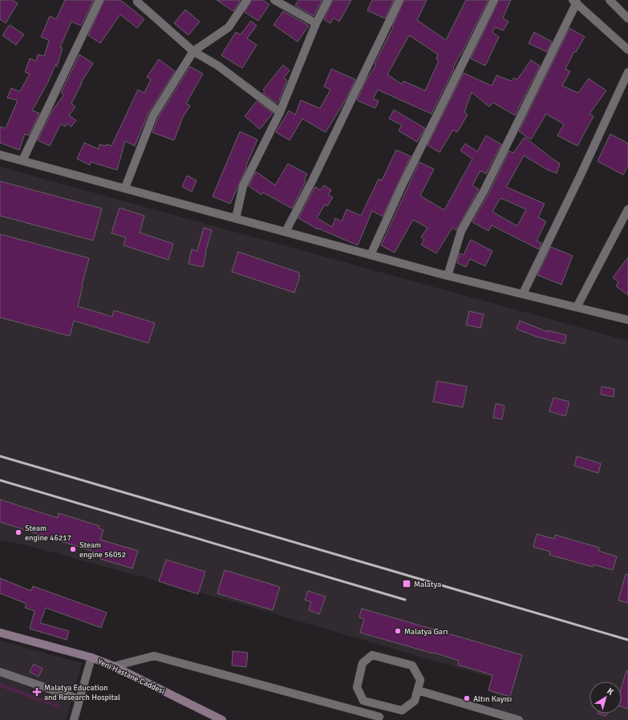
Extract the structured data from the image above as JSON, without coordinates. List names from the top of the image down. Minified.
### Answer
{"streets":{"main road":["Yeni Hastane Caddesi"]},"places":{"other":["Steam engine 46217","Steam engine 56052","Malatya Garı","Altın Kayısı"],"transit":["Malatya"],"health":["Malatya Education and Research Hospital"]},"north":"top right"}
